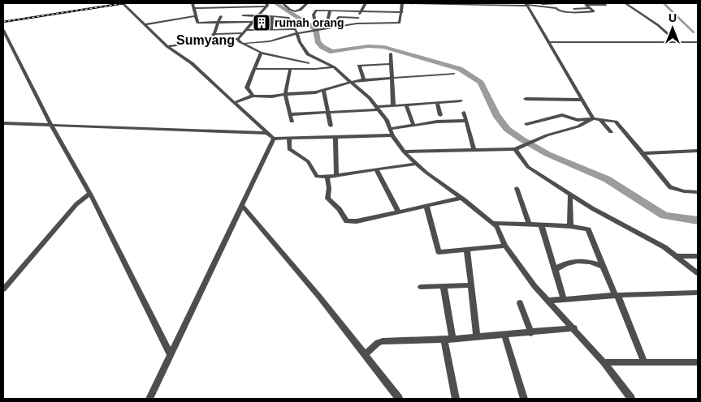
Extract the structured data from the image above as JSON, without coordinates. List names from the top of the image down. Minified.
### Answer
{"districts":["Sumyang"],"places":{"building":["rumah orang"]},"north":"top"}
